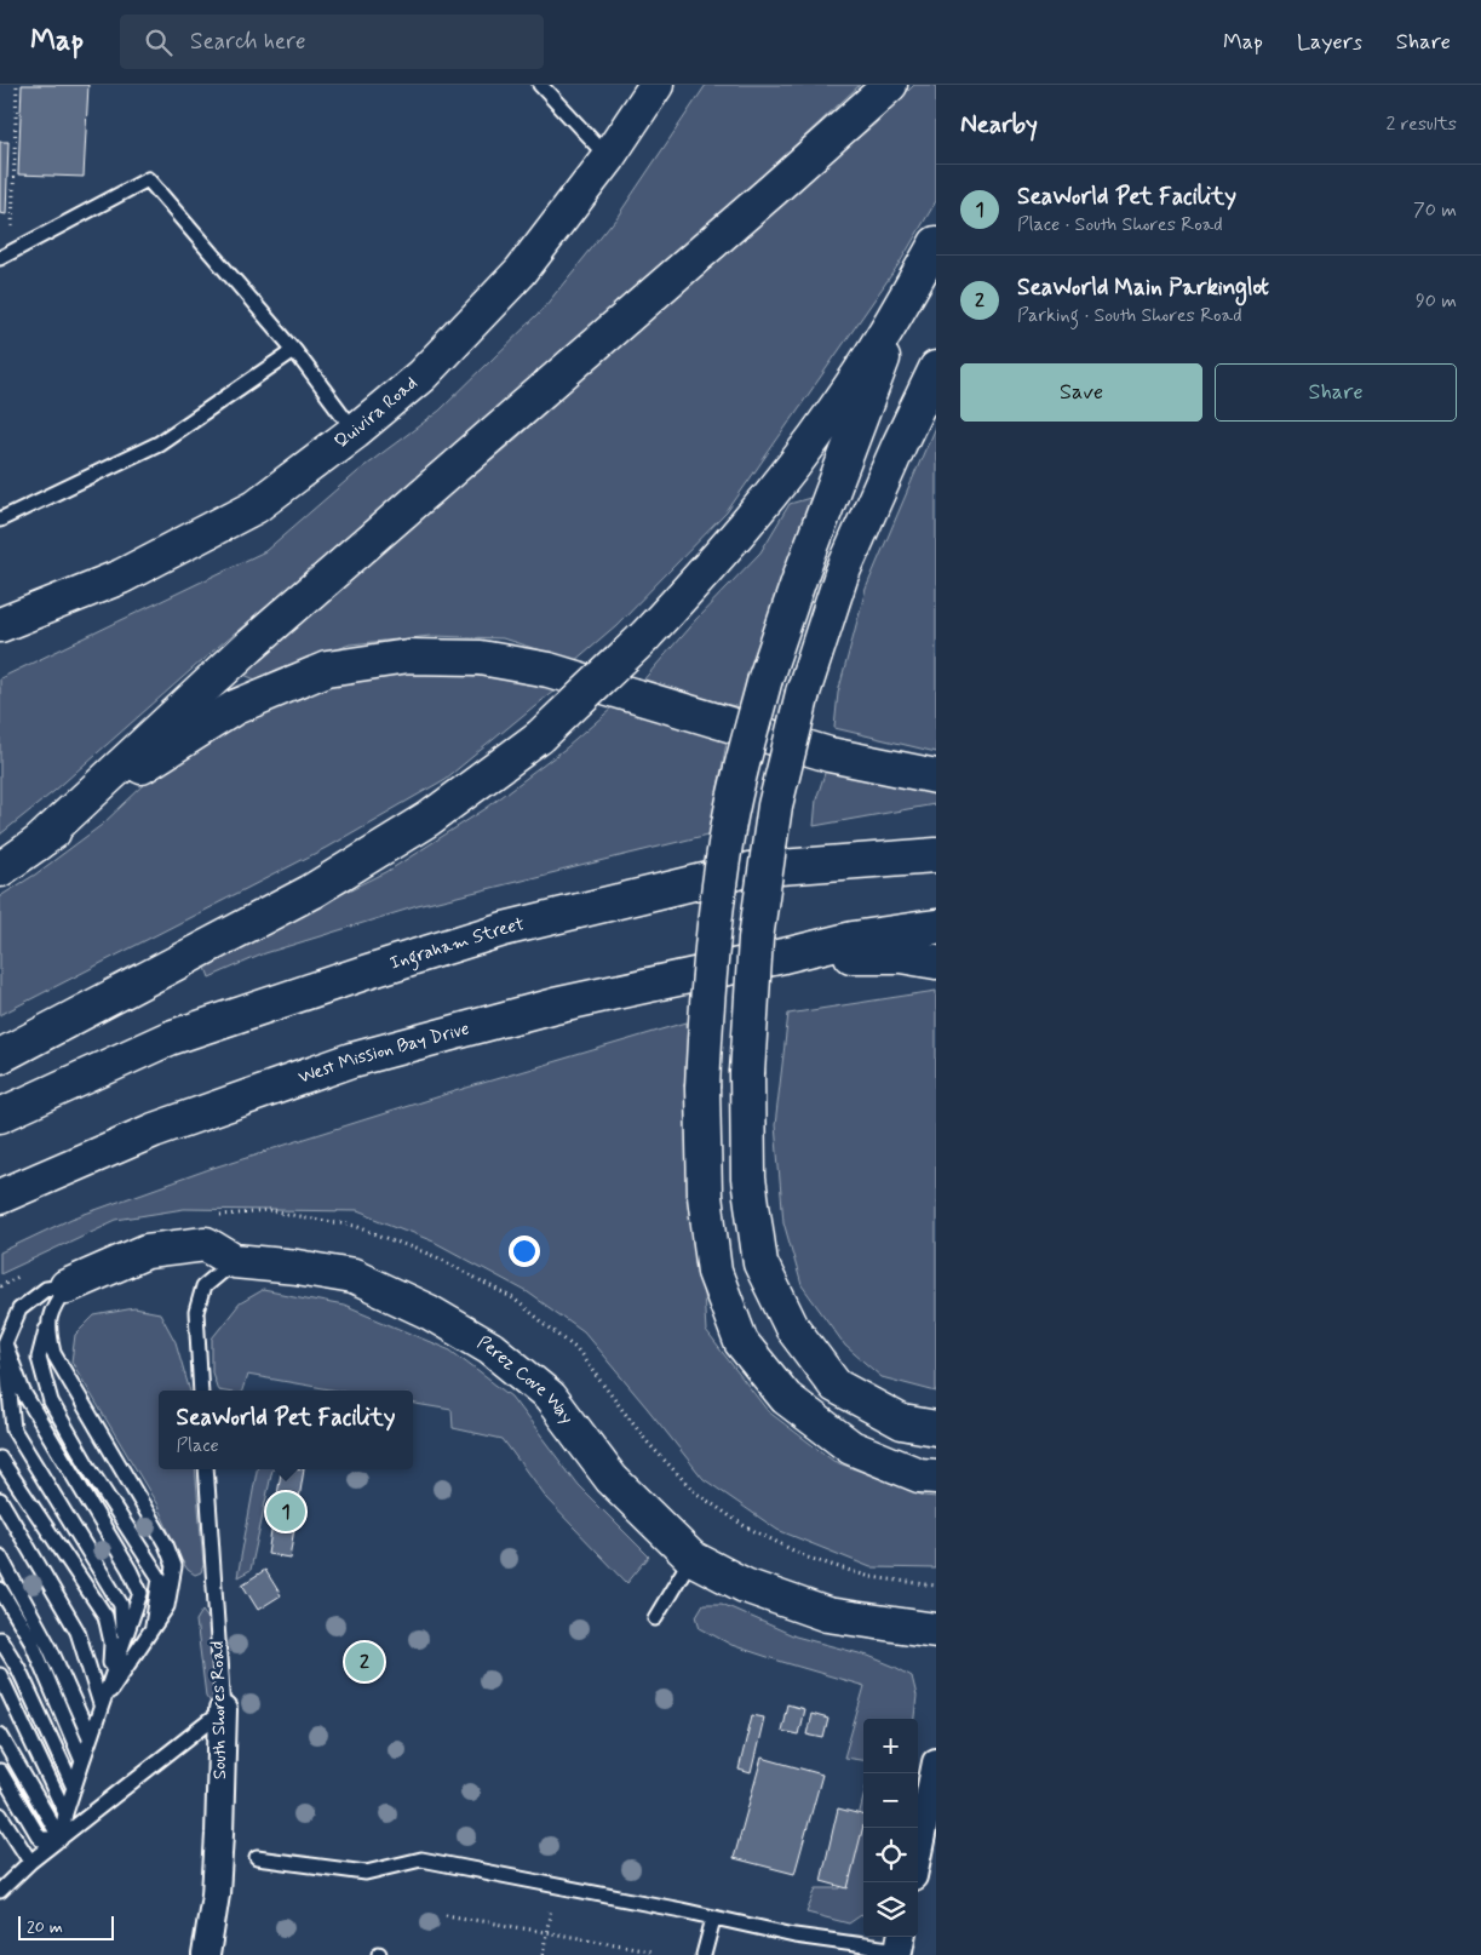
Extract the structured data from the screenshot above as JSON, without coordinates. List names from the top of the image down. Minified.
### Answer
{"streets":{"main road":["Quivira Road","Ingraham Street","West Mission Bay Drive","Perez Cove Way"],"street":["South Shores Road"]},"scale_bar":"20 m","page":{"header":"Map","search":"Search here","nav":["Map","Layers","Share"],"heading":["Nearby","2 results"],"list":[{"mark":"1","name":"SeaWorld Pet Facility","note":"Place · South Shores Road","value":"70 m"},{"mark":"2","name":"SeaWorld Main Parkinglot","note":"Parking · South Shores Road","value":"90 m"}],"buttons":["Save","Share"],"popup":["SeaWorld Pet Facility","Place"],"pins":["1","2"],"map_buttons":["+","−"],"scale":"20 m"}}
